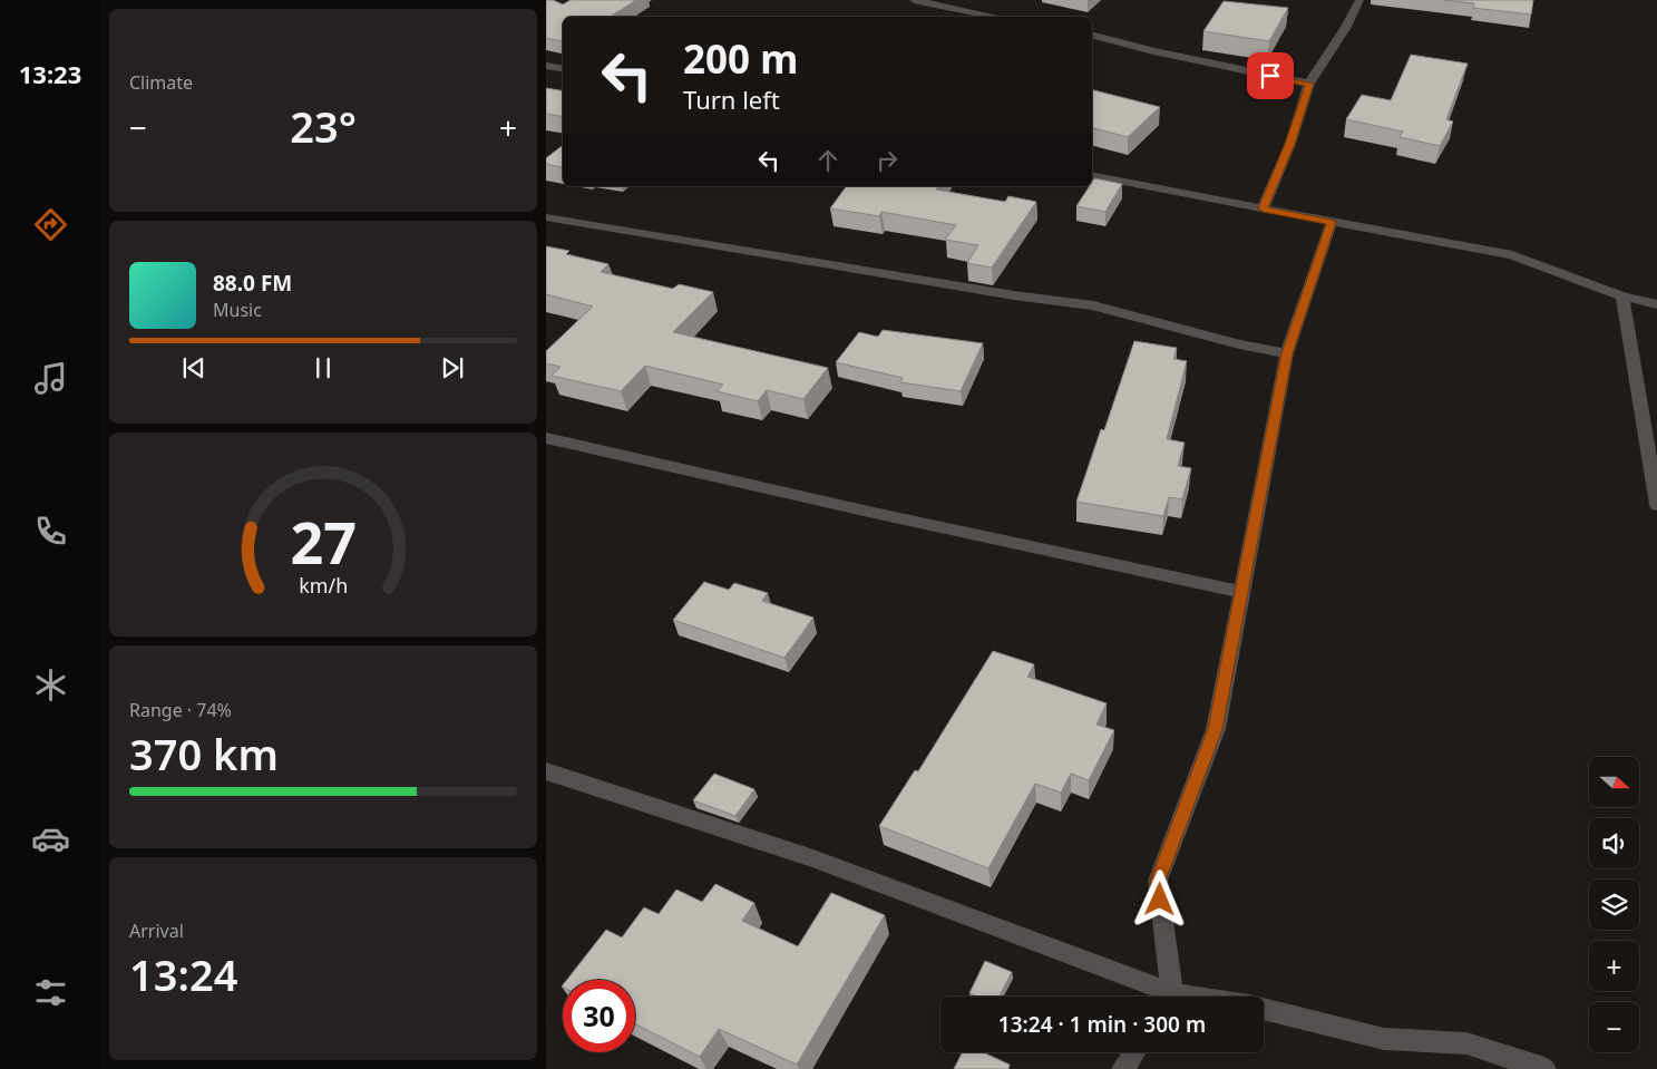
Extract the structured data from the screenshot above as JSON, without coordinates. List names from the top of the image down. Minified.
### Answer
{"north":"right","page":{"tabs":"13:23","tile":["Climate",["Range · 74%","370 km"],["Arrival","13:24"]],"turn":["200 m","Turn left"],"heat":["−","23°","+"],"song":["88.0 FM","Music"],"map_buttons":["+","−"],"limit":"30","trip":"13:24 · 1 min · 300 m","gauge":["27","km/h"]}}
